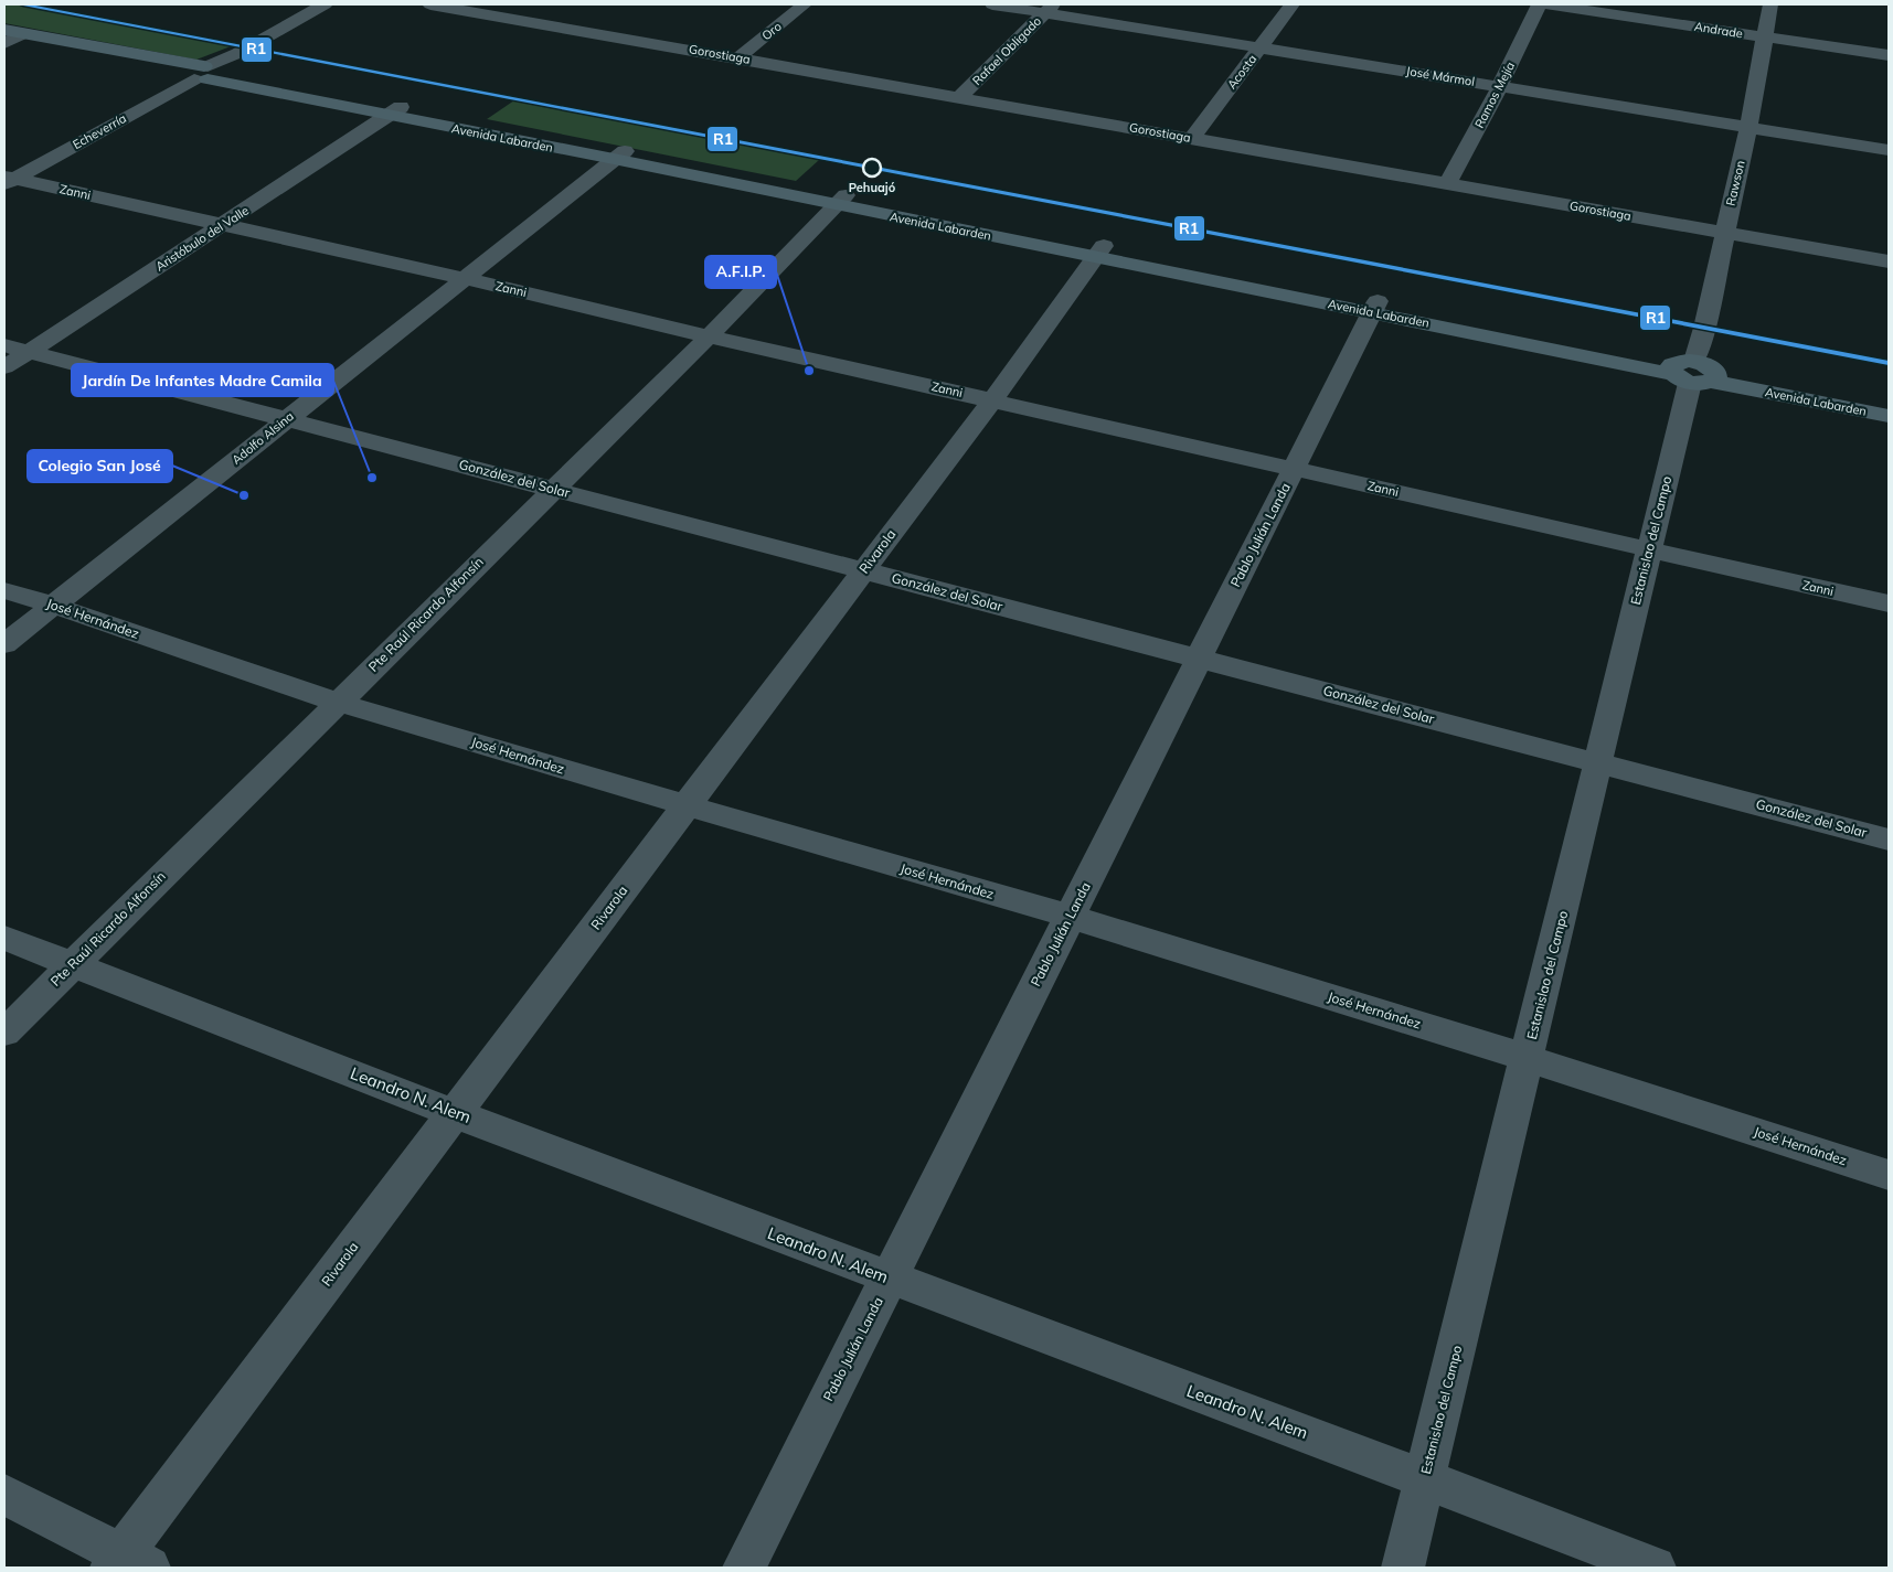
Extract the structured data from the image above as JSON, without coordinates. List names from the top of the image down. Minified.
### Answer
{"streets":{"main road":["Avenida Labarden"],"street":["Andrade","Oro","Rafael Obligado","Gorostiaga","Acosta","José Mármol","Ramos Mejía","Echeverría","Rawson","Zanni","Aristóbulo del Valle","Adolfo Alsina","González del Solar","Pablo Julián Landa","Estanislao del Campo","Rivarola","Pte Raúl Ricardo Alfonsín","José Hernández","Leandro N. Alem"]},"crossings":[["Andrade","Rawson"],["Oro","Gorostiaga"],["Rafael Obligado","Gorostiaga"],["Rafael Obligado","José Mármol"],["Gorostiaga","Acosta"],["Gorostiaga","Ramos Mejía"],["Gorostiaga","Rawson"],["Acosta","José Mármol"],["José Mármol","Ramos Mejía"],["José Mármol","Rawson"],["Echeverría","Avenida Labarden"],["Echeverría","Zanni"],["Avenida Labarden","Rawson"],["Avenida Labarden","Aristóbulo del Valle"],["Avenida Labarden","Adolfo Alsina"],["Avenida Labarden","Pablo Julián Landa"],["Avenida Labarden","Estanislao del Campo"],["Avenida Labarden","Rivarola"],["Avenida Labarden","Pte Raúl Ricardo Alfonsín"],["Rawson","Estanislao del Campo"],["Zanni","Aristóbulo del Valle"],["Zanni","Adolfo Alsina"],["Zanni","Pablo Julián Landa"],["Zanni","Estanislao del Campo"],["Zanni","Rivarola"],["Zanni","Pte Raúl Ricardo Alfonsín"],["Aristóbulo del Valle","González del Solar"],["Adolfo Alsina","González del Solar"],["Adolfo Alsina","José Hernández"],["González del Solar","Pablo Julián Landa"],["González del Solar","Estanislao del Campo"],["González del Solar","Rivarola"],["González del Solar","Pte Raúl Ricardo Alfonsín"],["Pablo Julián Landa","José Hernández"],["Pablo Julián Landa","Leandro N. Alem"],["Estanislao del Campo","José Hernández"],["Estanislao del Campo","Leandro N. Alem"],["Rivarola","José Hernández"],["Rivarola","Leandro N. Alem"],["Pte Raúl Ricardo Alfonsín","José Hernández"],["Pte Raúl Ricardo Alfonsín","Leandro N. Alem"]],"places":["Pehuajó","A.F.I.P.","Jardín De Infantes Madre Camila","Colegio San José"],"lines":["transit line R1"]}
